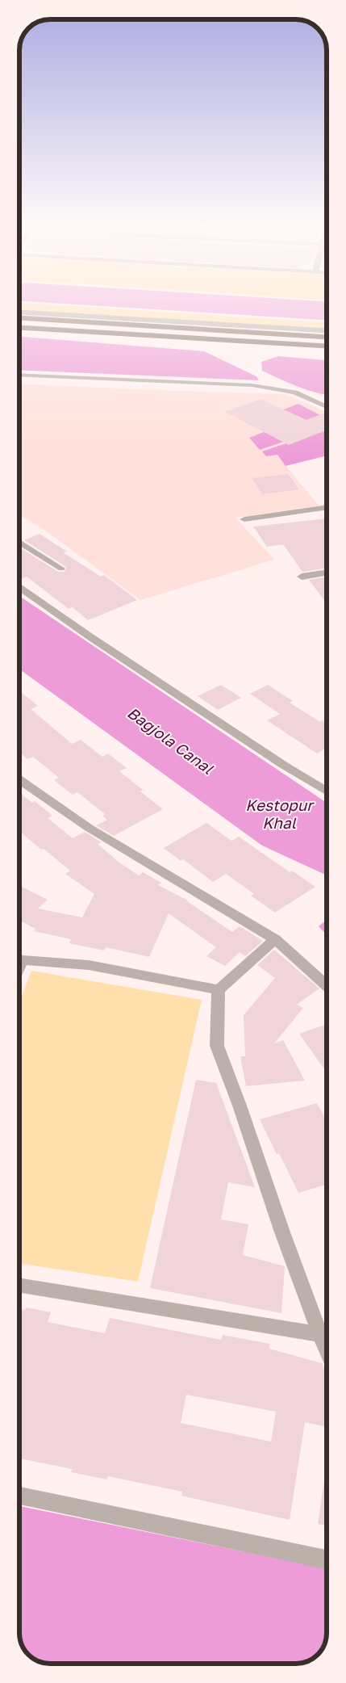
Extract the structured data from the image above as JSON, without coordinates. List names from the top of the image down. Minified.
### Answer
{"water":["Bagjola Canal","Kestopur Khal"]}
